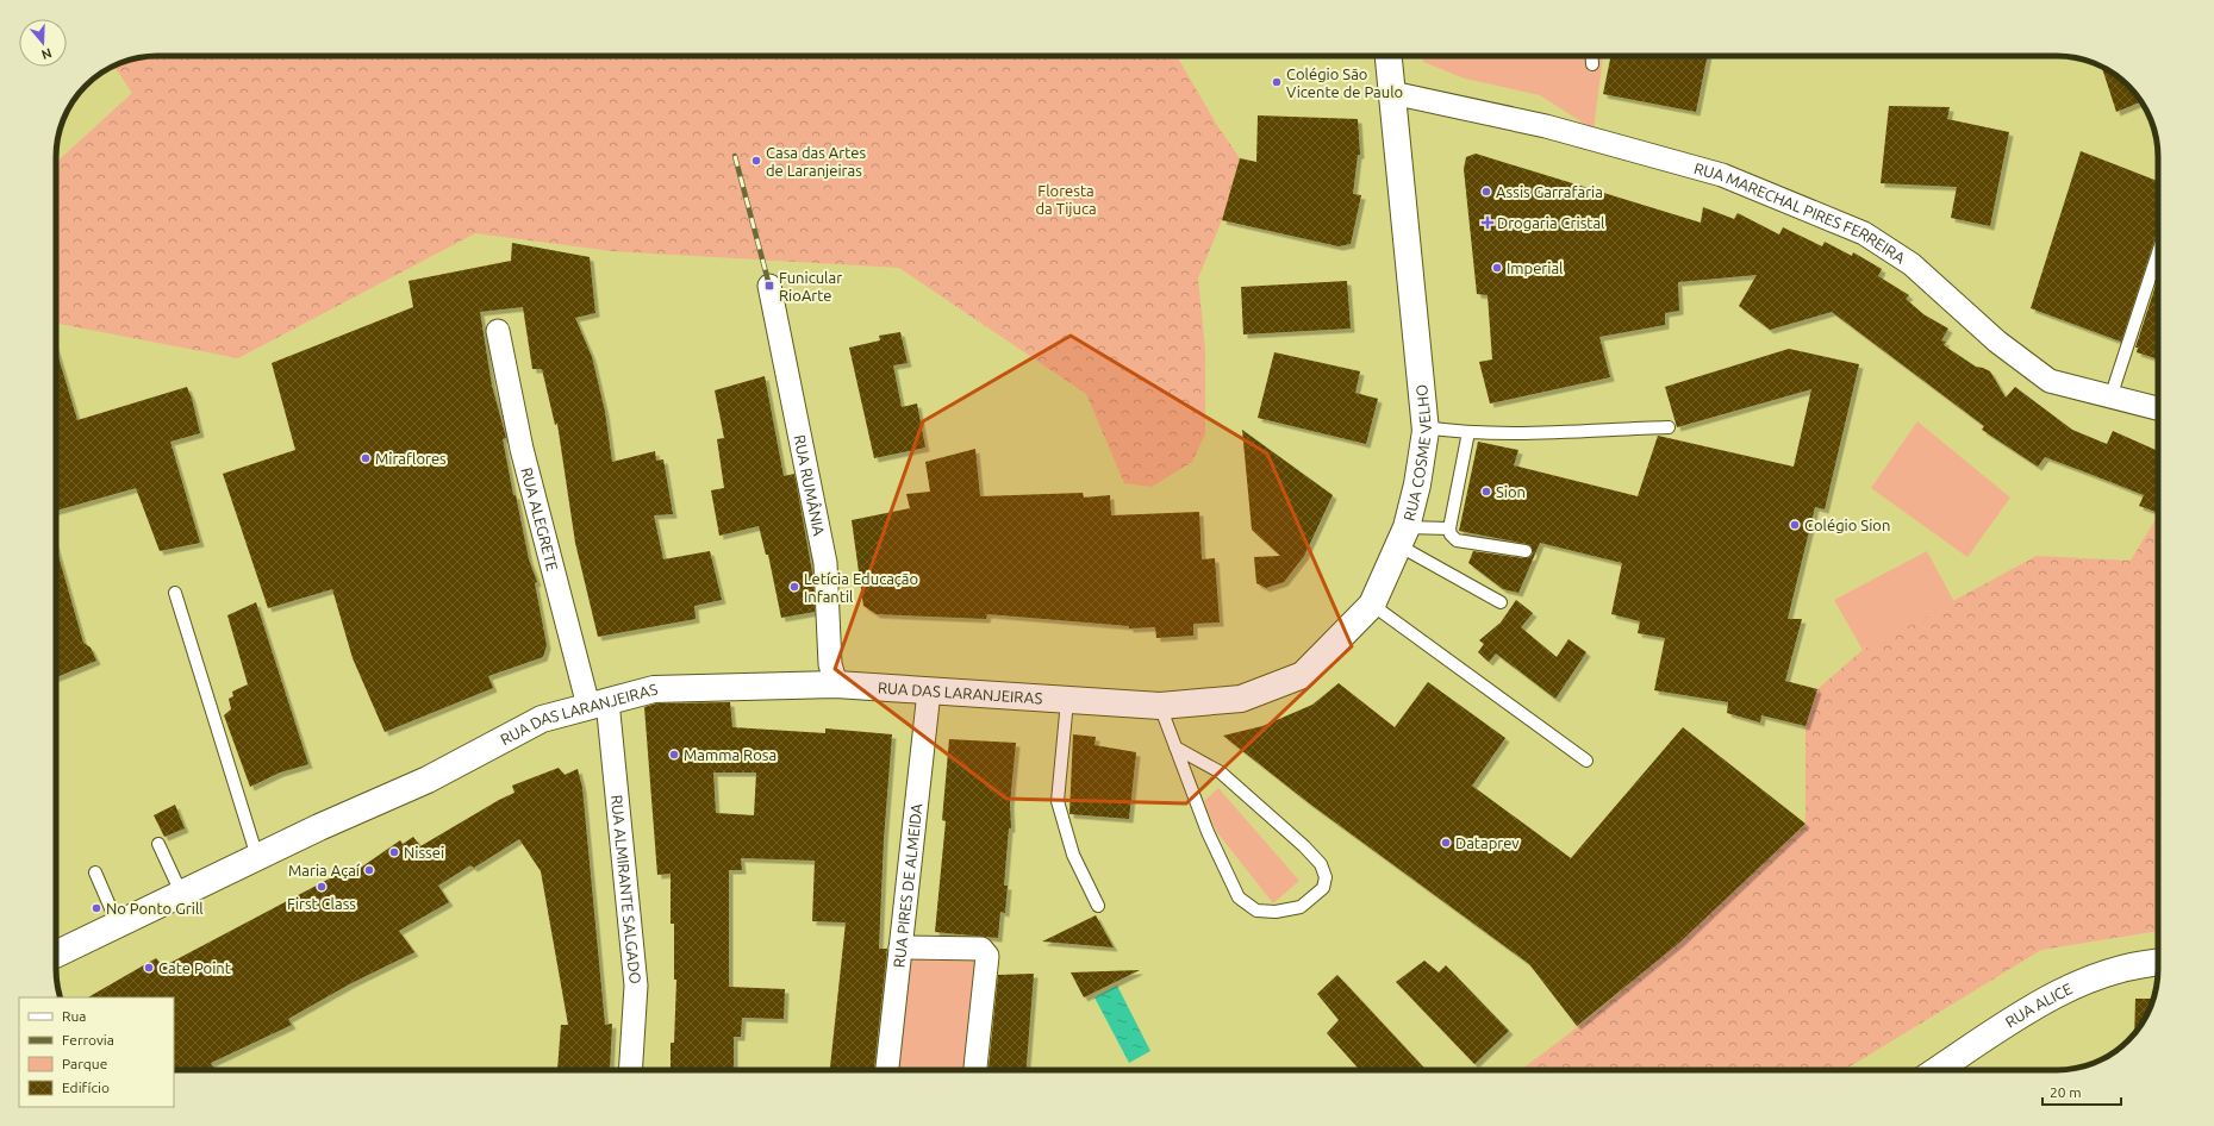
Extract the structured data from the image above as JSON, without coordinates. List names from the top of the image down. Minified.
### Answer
{"streets":{"main road":["RUA COSME VELHO","RUA DAS LARANJEIRAS","RUA ALICE"],"street":["RUA MARECHAL PIRES FERREIRA","RUA RUMÂNIA","RUA ALEGRETE","RUA PIRES DE ALMEIDA","RUA ALMIRANTE SALGADO"]},"crossings":[["RUA MARECHAL PIRES FERREIRA","RUA COSME VELHO"],["RUA COSME VELHO","RUA DAS LARANJEIRAS"],["RUA RUMÂNIA","RUA DAS LARANJEIRAS"],["RUA ALEGRETE","RUA DAS LARANJEIRAS"],["RUA ALEGRETE","RUA ALMIRANTE SALGADO"],["RUA DAS LARANJEIRAS","RUA PIRES DE ALMEIDA"],["RUA DAS LARANJEIRAS","RUA ALMIRANTE SALGADO"]],"parks":["Floresta da Tijuca"],"places":{"other":["Colégio São Vicente de Paulo","Casa das Artes de Laranjeiras","Assis Garrafaria","Imperial","Miraflores","Sion","Colégio Sion","Letícia Educação Infantil","Mamma Rosa","Dataprev","Nissei","Maria Açaí","First Class","No Ponto Grill","Cate Point"],"health":["Drogaria Cristal"],"transit":["Funicular RioArte"]},"legend":["Rua","Ferrovia","Parque","Edifício"],"scale_bar":"20 m","north":"bottom"}
